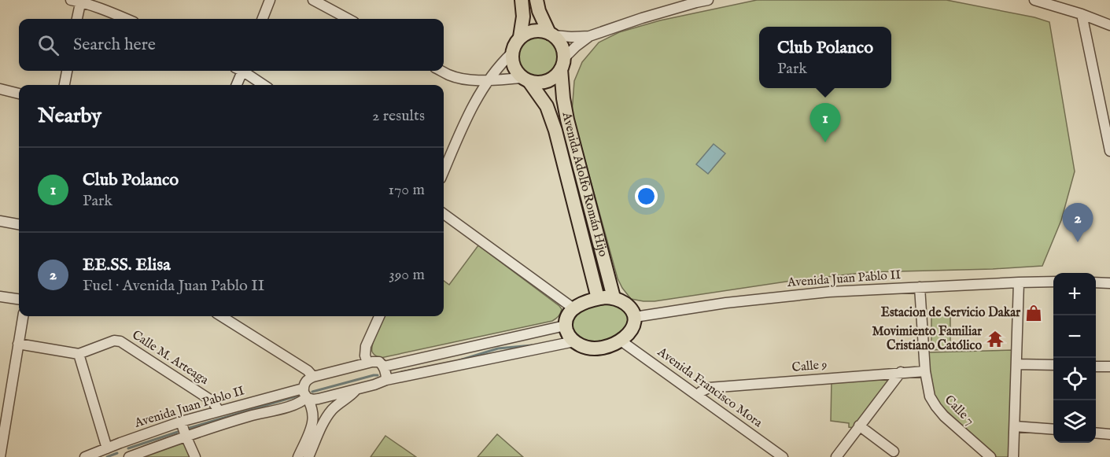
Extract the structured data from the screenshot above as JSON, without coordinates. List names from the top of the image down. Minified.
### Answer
{"streets":{"main road":["Avenida Adolfo Román Hijo"],"street":["Avenida Juan Pablo II","Calle M. Arteaga","Calle 9","Avenida Francisco Mora","Calle 7"]},"crossings":[["Avenida Adolfo Román Hijo","Avenida Juan Pablo II"],["Avenida Adolfo Román Hijo","Avenida Francisco Mora"],["Avenida Juan Pablo II","Calle M. Arteaga"],["Avenida Juan Pablo II","Avenida Francisco Mora"],["Avenida Juan Pablo II","Calle 7"],["Calle 9","Avenida Francisco Mora"],["Calle 9","Calle 7"]],"places":{"shop":["Estacion de Servicio Dakar"],"temple":["Movimiento Familiar Cristiano Católico"]},"page":{"search":"Search here","popup":["Club Polanco","Park"],"heading":["Nearby","2 results"],"pins":["1","2"],"list":[{"mark":"1","name":"Club Polanco","note":"Park","value":"170 m"},{"mark":"2","name":"EE.SS. Elisa","note":"Fuel · Avenida Juan Pablo II","value":"390 m"}],"map_buttons":["+","−"]}}
